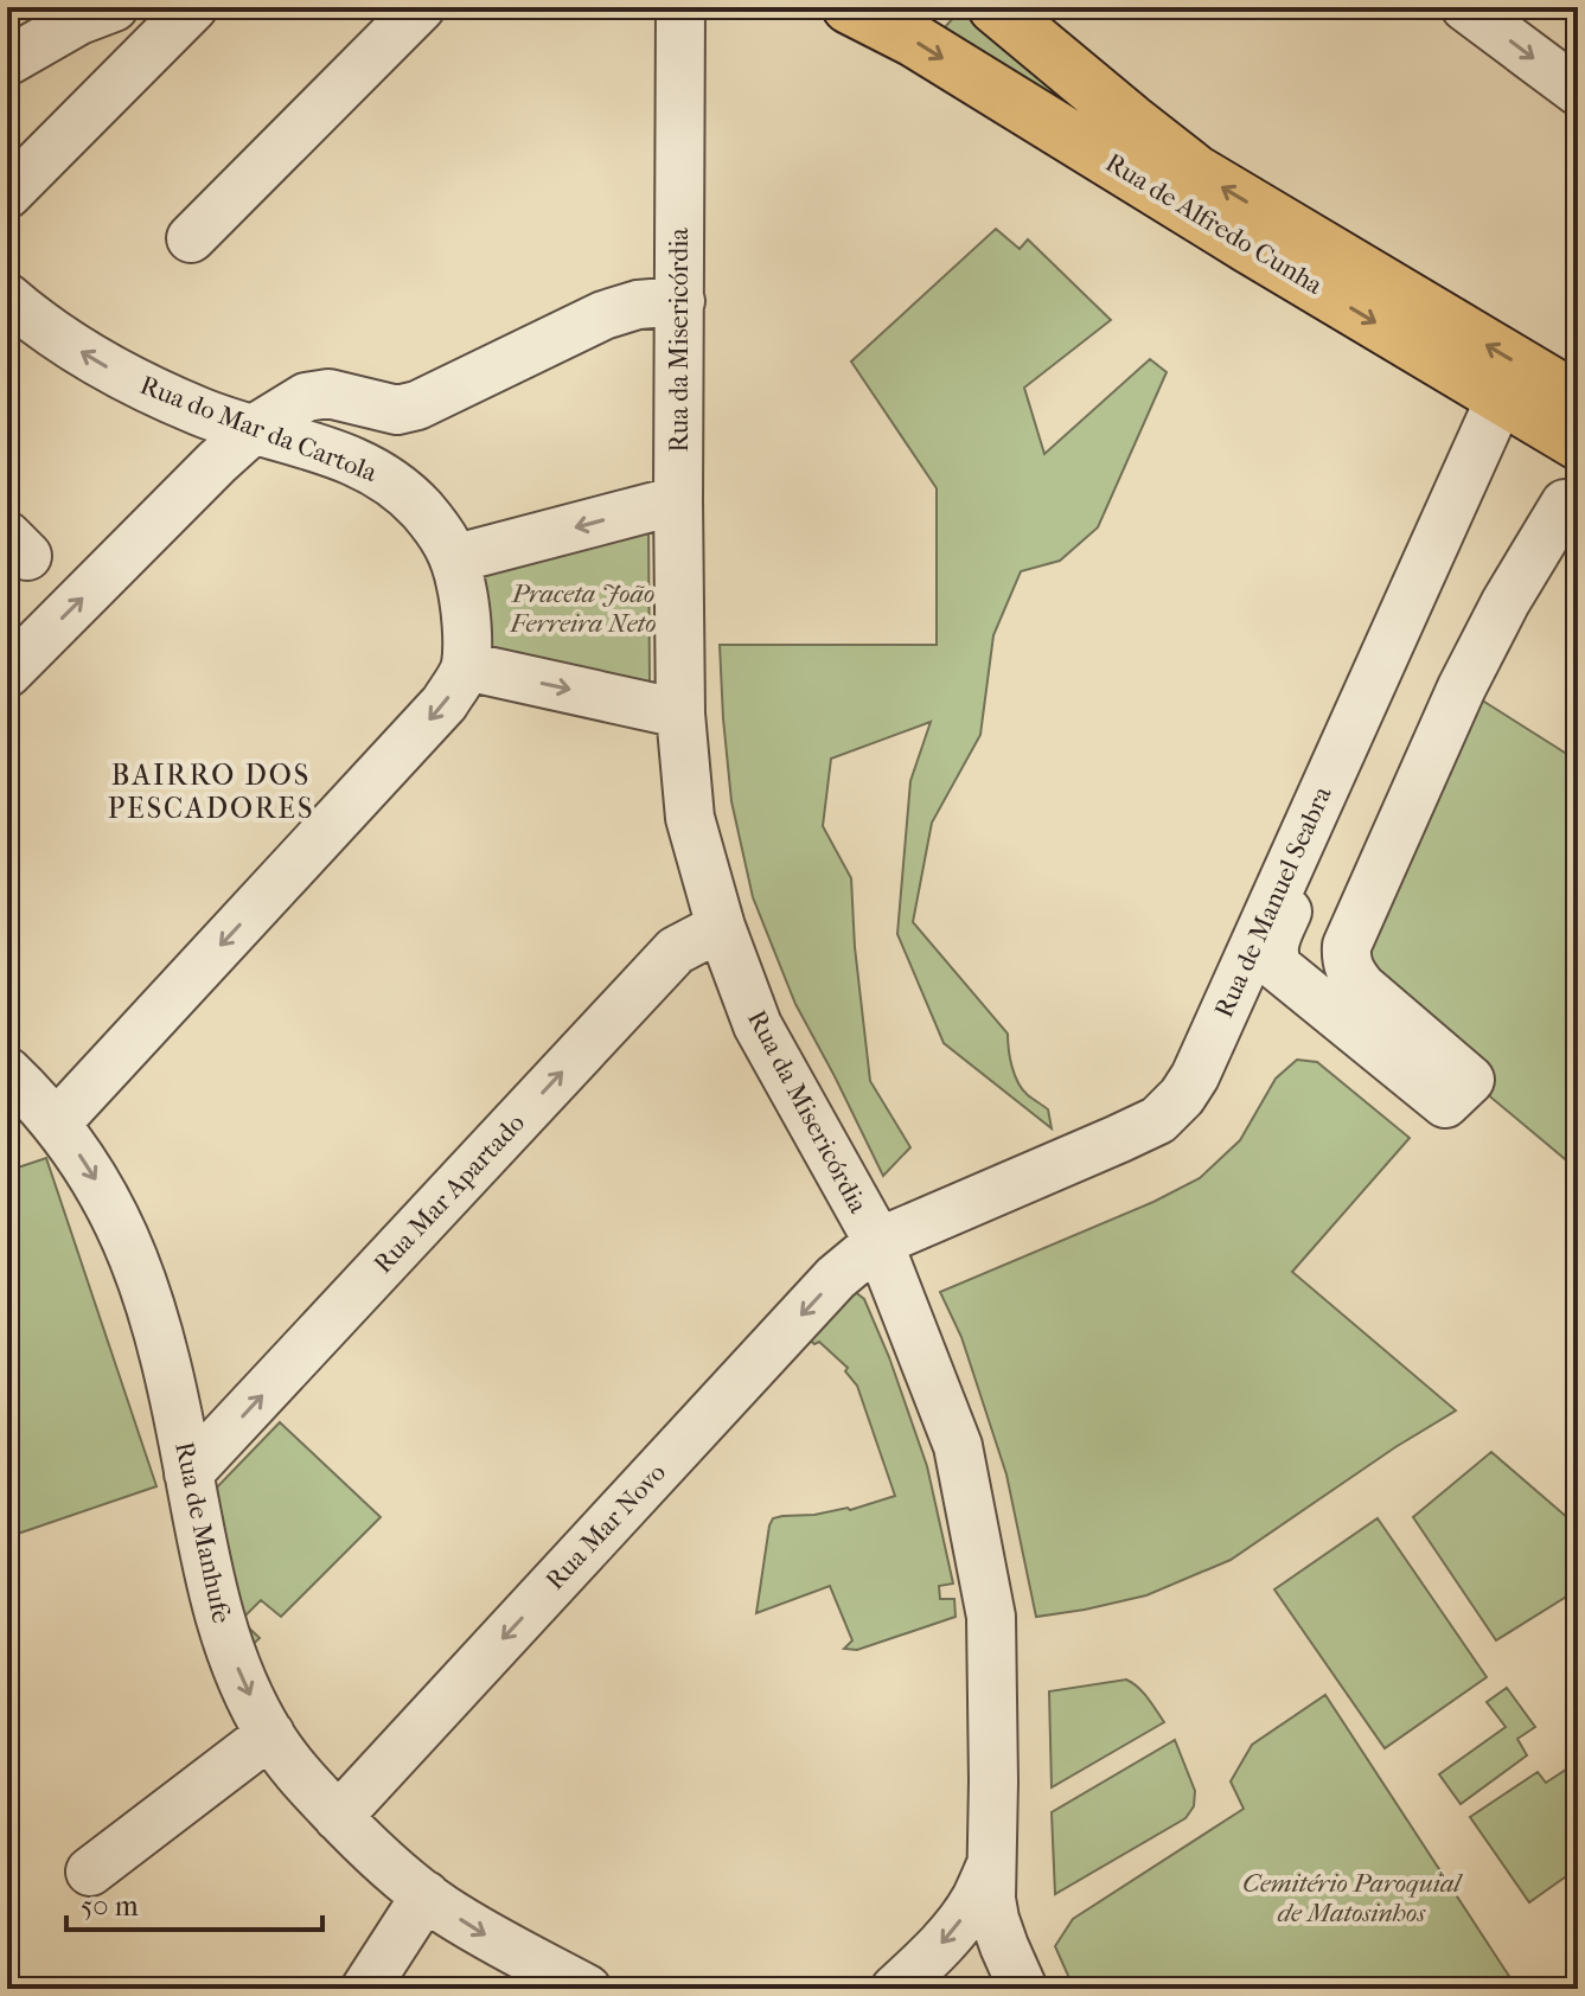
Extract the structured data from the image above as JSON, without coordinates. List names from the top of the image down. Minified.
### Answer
{"streets":{"main road":["Rua de Alfredo Cunha"],"street":["Rua da Misericórdia","Rua do Mar da Cartola","Rua de Manuel Seabra","Rua Mar Apartado","Rua Mar Novo","Rua de Manhufe"]},"crossings":[["Rua de Alfredo Cunha","Rua de Manuel Seabra"],["Rua da Misericórdia","Rua de Manuel Seabra"],["Rua da Misericórdia","Rua Mar Apartado"],["Rua da Misericórdia","Rua Mar Novo"],["Rua de Manuel Seabra","Rua Mar Novo"],["Rua Mar Apartado","Rua de Manhufe"],["Rua Mar Novo","Rua de Manhufe"]],"one_way":["Rua do Mar da Cartola","Rua Mar Novo","Rua de Manhufe"],"districts":["BAIRRO DOS PESCADORES"],"parks":["Praceta João Ferreira Neto","Cemitério Paroquial de Matosinhos"],"scale_bar":"50 m"}
